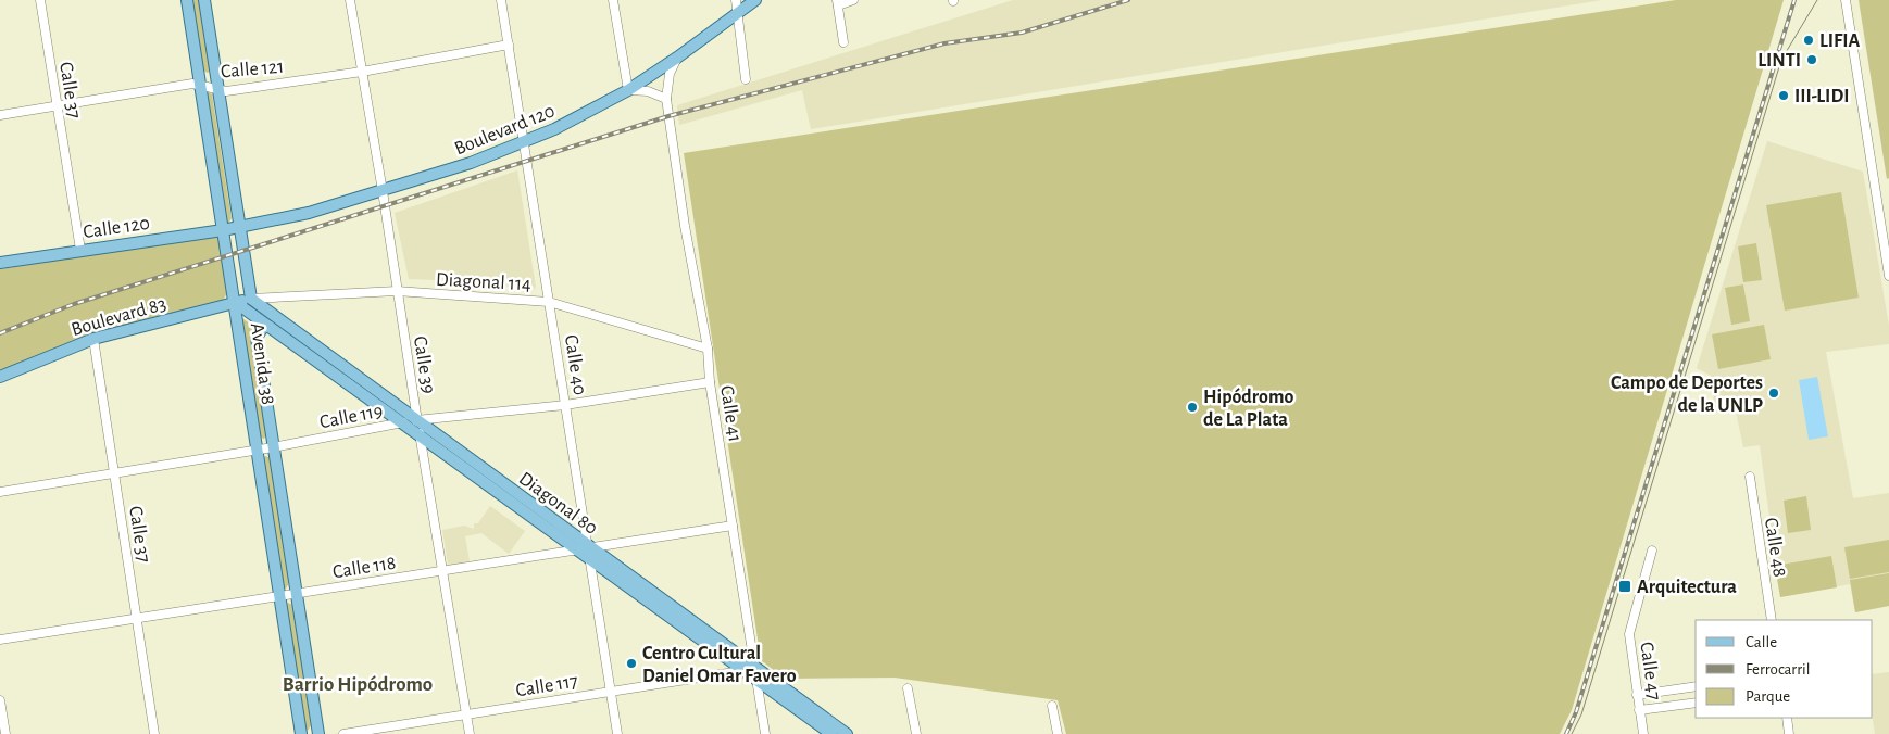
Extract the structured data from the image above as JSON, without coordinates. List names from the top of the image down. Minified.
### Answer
{"streets":{"main road":["Boulevard 120","Calle 120","Boulevard 83","Avenida 38","Diagonal 80"],"street":["Calle 121","Calle 37","Diagonal 114","Calle 39","Calle 40","Calle 41","Calle 119","Calle 48","Calle 118","Calle 47","Calle 117"]},"crossings":[["Calle 121","Calle 37"],["Calle 121","Avenida 38"],["Calle 121","Calle 39"],["Calle 121","Calle 40"],["Calle 37","Calle 120"],["Calle 37","Boulevard 83"],["Calle 37","Calle 119"],["Calle 37","Calle 118"],["Boulevard 120","Calle 120"],["Boulevard 120","Avenida 38"],["Boulevard 120","Calle 39"],["Boulevard 120","Calle 40"],["Boulevard 120","Calle 41"],["Calle 120","Avenida 38"],["Diagonal 114","Boulevard 83"],["Diagonal 114","Avenida 38"],["Diagonal 114","Calle 39"],["Diagonal 114","Calle 40"],["Diagonal 114","Calle 41"],["Diagonal 114","Diagonal 80"],["Boulevard 83","Avenida 38"],["Boulevard 83","Diagonal 80"],["Avenida 38","Calle 119"],["Avenida 38","Diagonal 80"],["Avenida 38","Calle 118"],["Calle 39","Calle 119"],["Calle 39","Diagonal 80"],["Calle 39","Calle 118"],["Calle 39","Calle 117"],["Calle 40","Calle 119"],["Calle 40","Diagonal 80"],["Calle 40","Calle 118"],["Calle 40","Calle 117"],["Calle 41","Calle 119"],["Calle 41","Diagonal 80"],["Calle 41","Calle 118"],["Calle 41","Calle 117"],["Calle 119","Diagonal 80"],["Diagonal 80","Calle 118"],["Diagonal 80","Calle 117"]],"districts":["Barrio Hipódromo"],"places":{"other":["LIFIA","LINTI","III-LIDI","Campo de Deportes de la UNLP","Hipódromo de La Plata","Centro Cultural Daniel Omar Favero"],"transit":["Arquitectura"]},"legend":["Calle","Ferrocarril","Parque"]}
